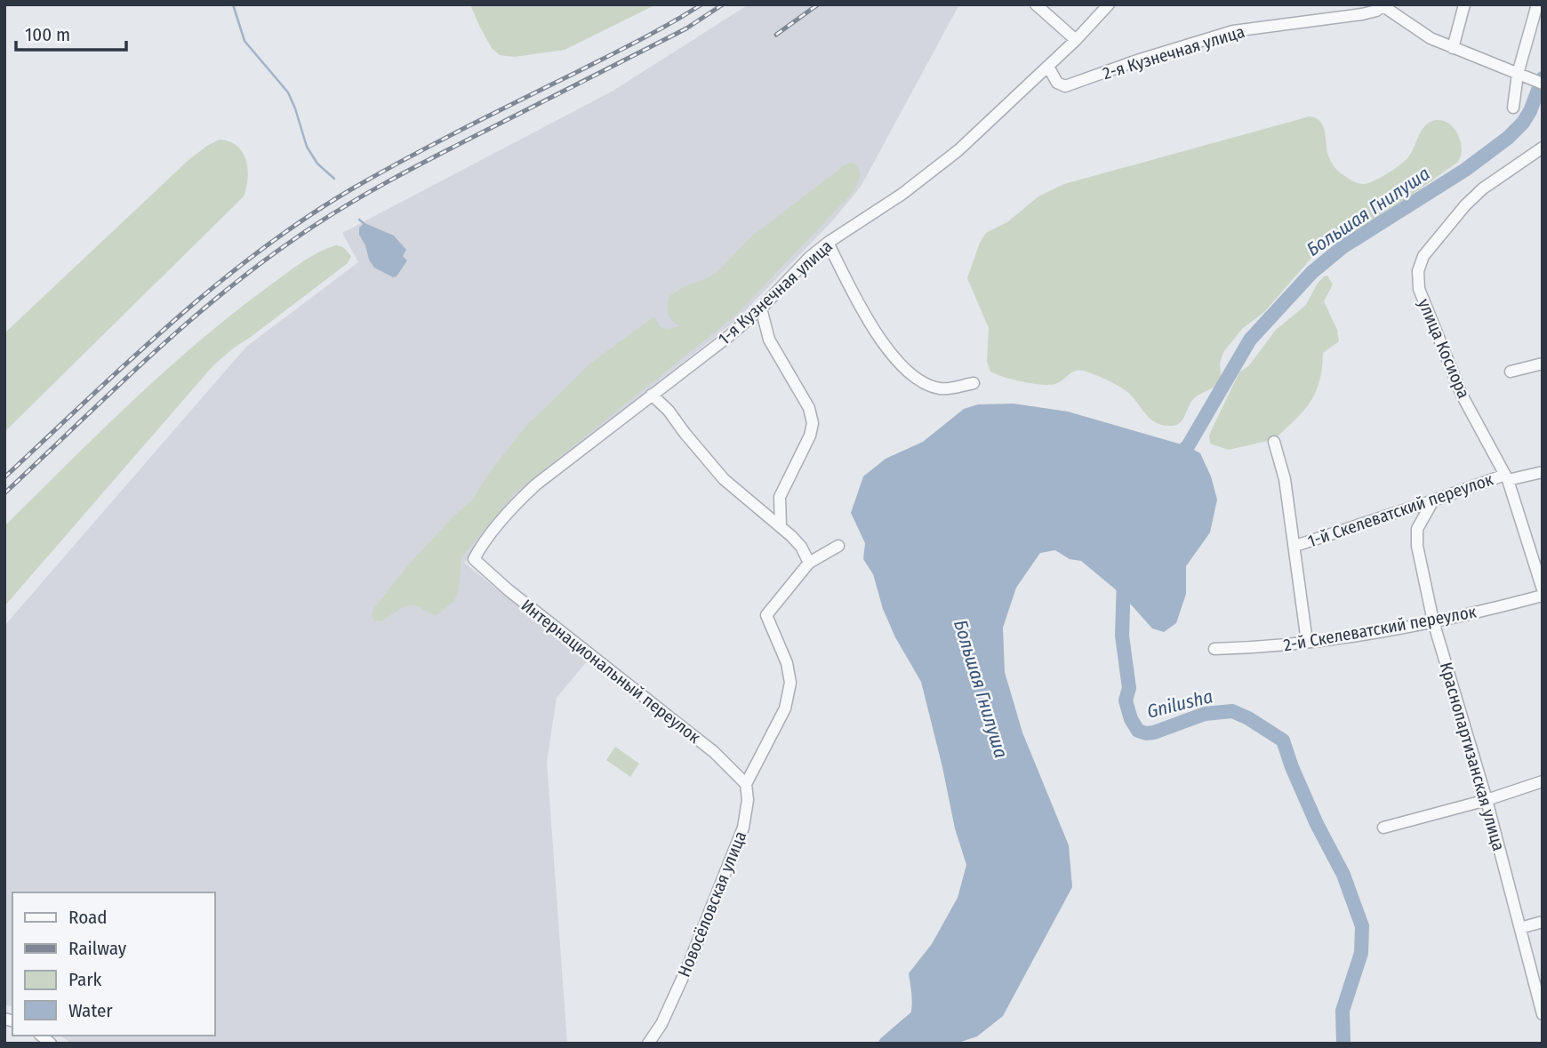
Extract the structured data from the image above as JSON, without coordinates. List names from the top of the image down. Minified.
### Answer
{"streets":{"street":["2-я Кузнечная улица","1-я Кузнечная улица","улица Косиора","1-й Скелеватский переулок","2-й Скелеватский переулок","Интернациональный переулок","Краснопартизанская улица","Новосёловская улица"]},"crossings":[["2-я Кузнечная улица","1-я Кузнечная улица"],["1-я Кузнечная улица","Интернациональный переулок"],["улица Косиора","1-й Скелеватский переулок"],["1-й Скелеватский переулок","Краснопартизанская улица"],["2-й Скелеватский переулок","Краснопартизанская улица"],["Интернациональный переулок","Новосёловская улица"]],"water":["Большая Гнилуша","Gnilusha"],"legend":["Road","Railway","Park","Water"],"scale_bar":"100 m"}
